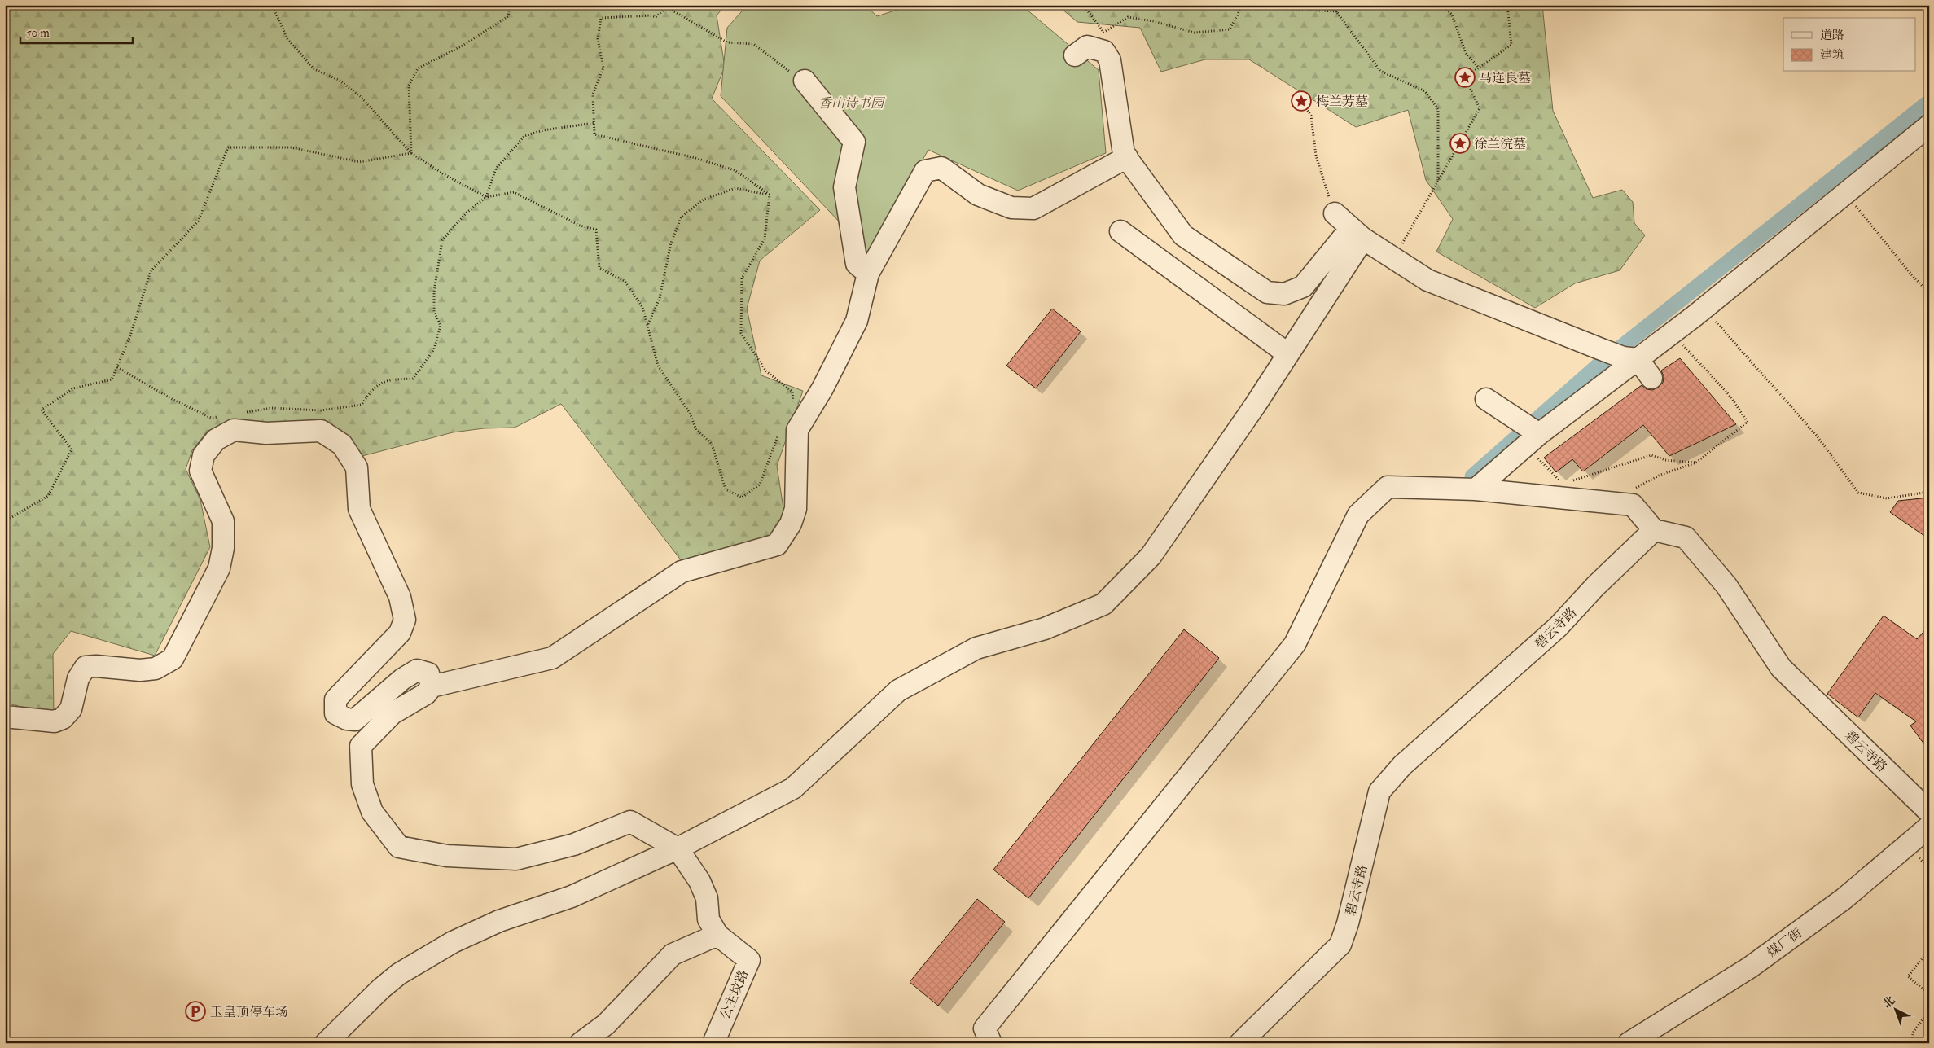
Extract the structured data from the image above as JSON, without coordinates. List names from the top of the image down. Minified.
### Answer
{"streets":{"street":["碧云寺路","煤厂街","公主坟路"]},"parks":["香山诗书园"],"places":{"place":["马连良墓","梅兰芳墓","徐兰浣墓"],"parking":["玉皇顶停车场"]},"legend":["道路","建筑"],"scale_bar":"50 m","north":"top left"}
